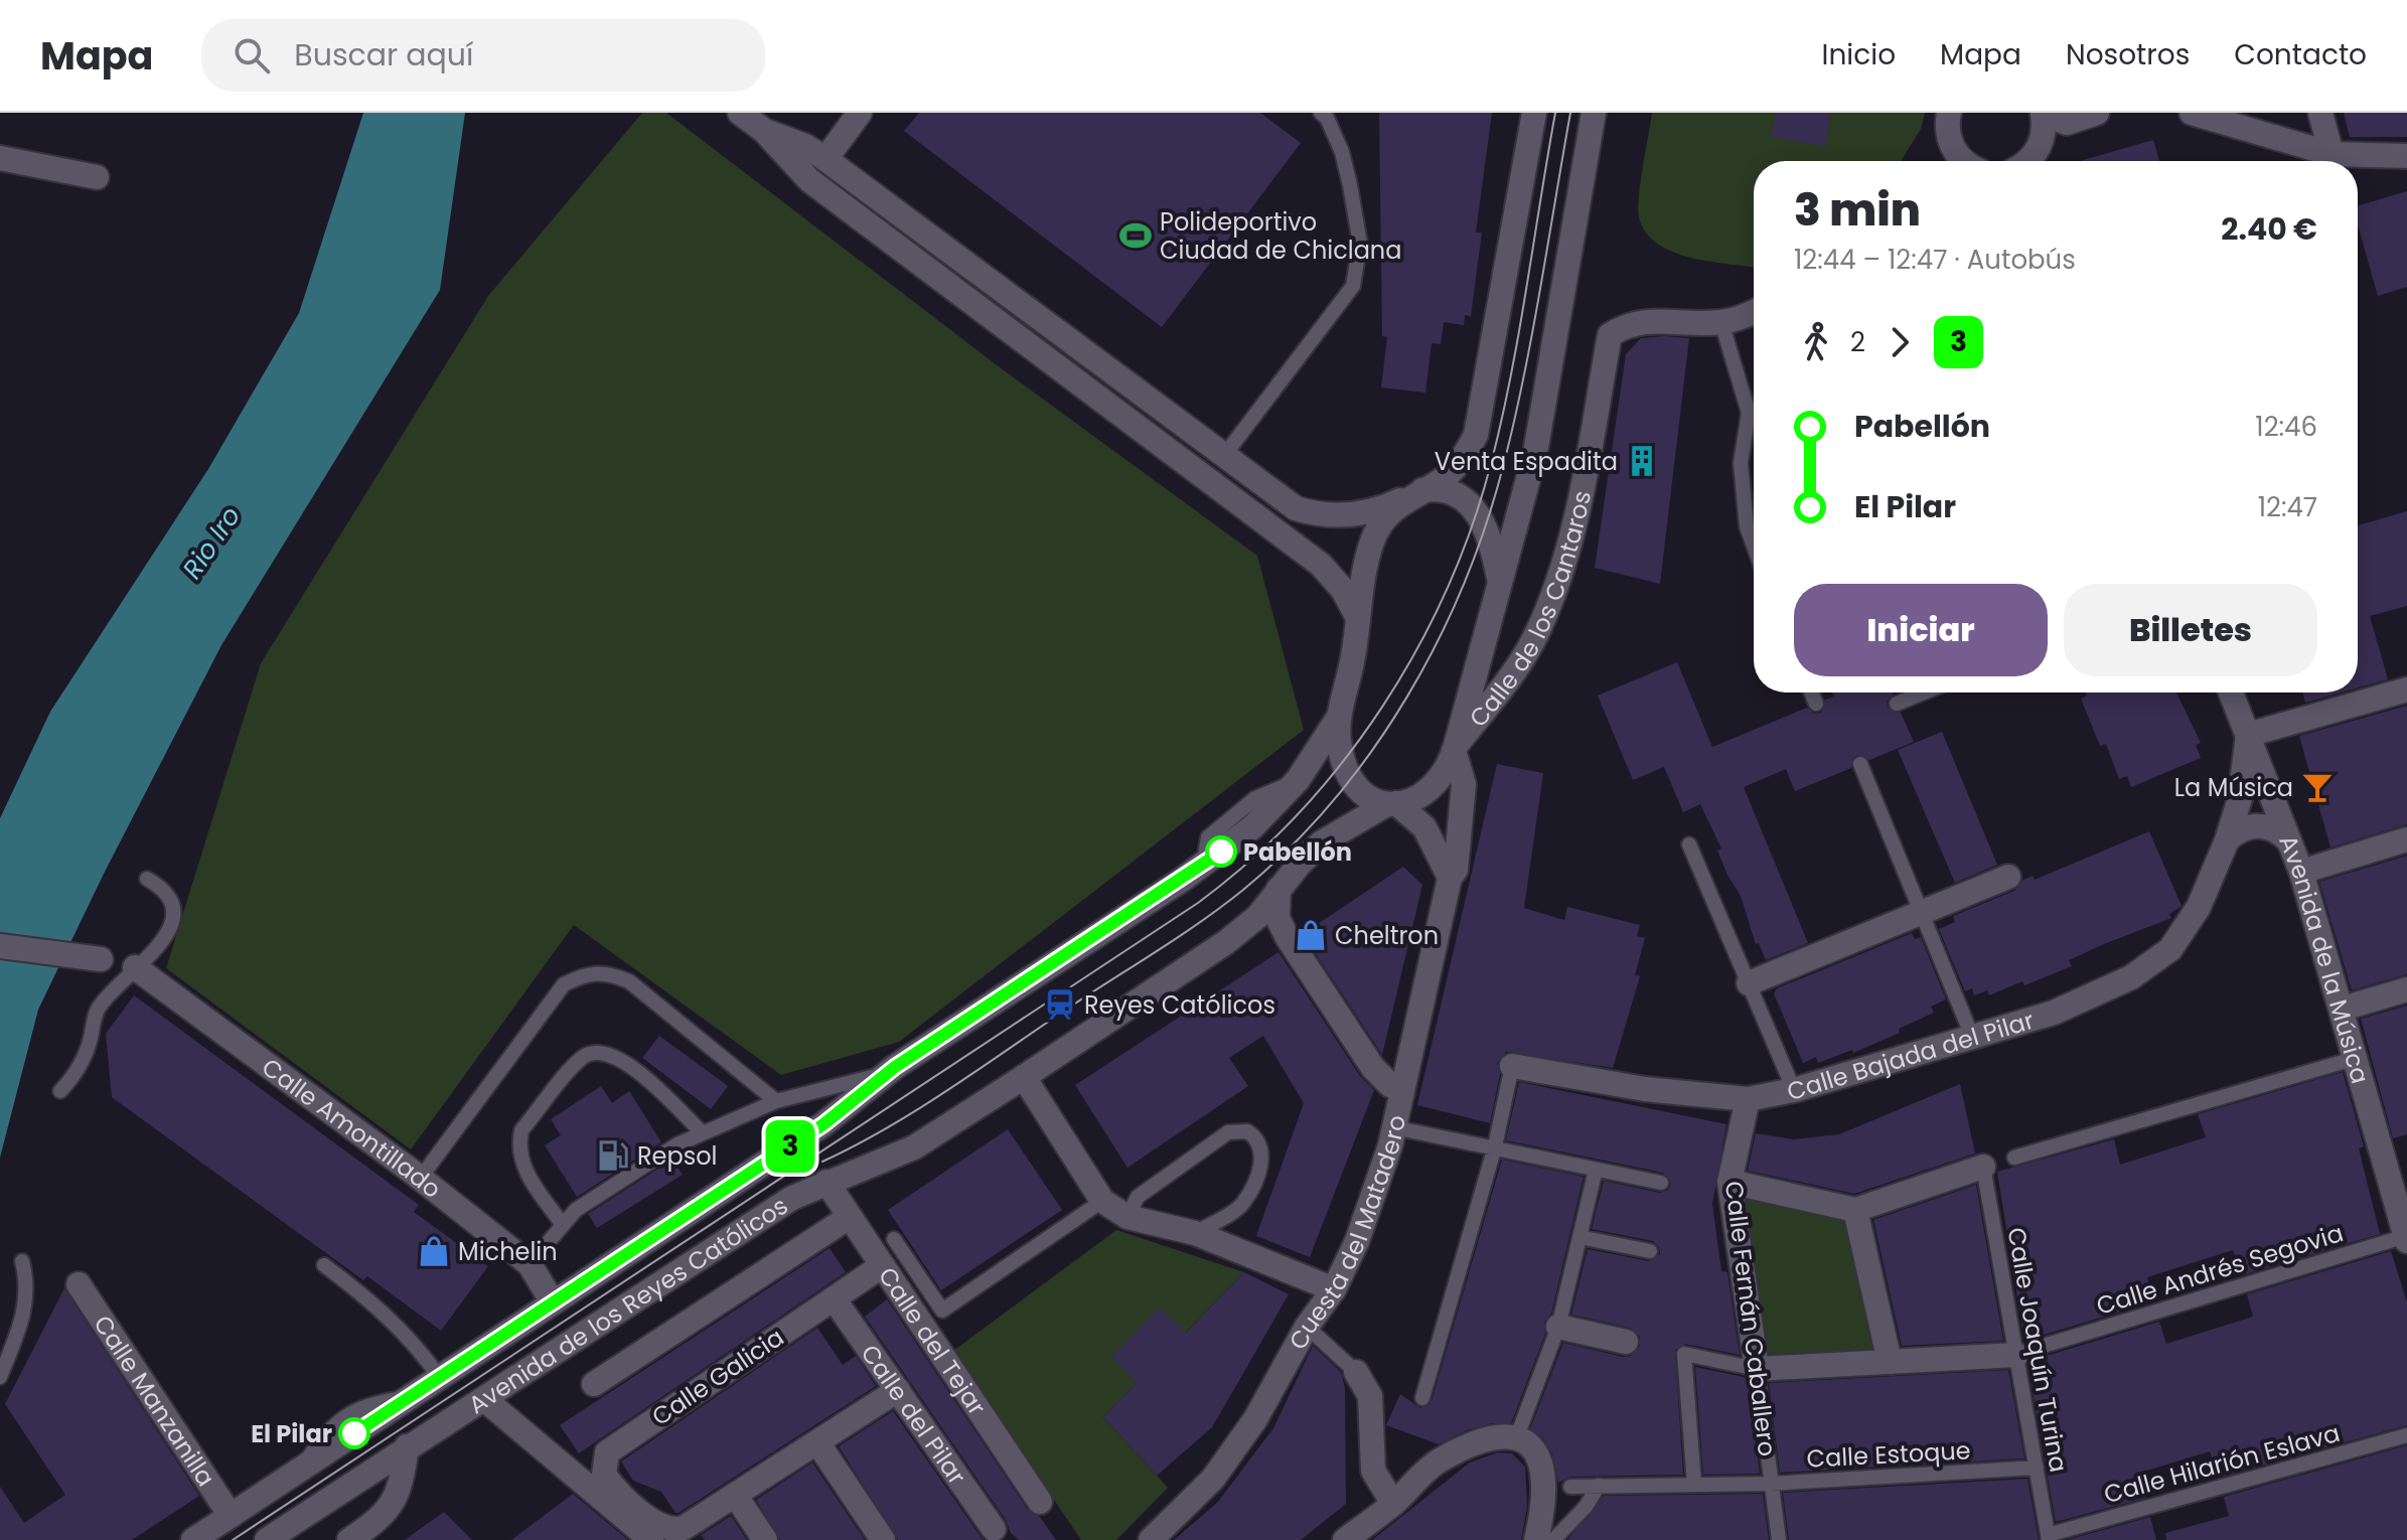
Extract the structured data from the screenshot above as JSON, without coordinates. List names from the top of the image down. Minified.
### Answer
{"streets":{"street":["Calle de los Cantaros","Avenida de la Música","Calle Bajada del Pilar","Calle Amontillado","Cuesta del Matadero","Avenida de los Reyes Católicos","Calle Fernán Caballero","Calle del Tejar","Calle Galicia","Calle Manzanilla","Calle del Pilar"],"lane":["Calle Andrés Segovia","Calle Joaquín Turina","Calle Estoque","Calle Hilarión Eslava"]},"crossings":[["Calle de los Cantaros","Cuesta del Matadero"],["Calle de los Cantaros","Avenida de los Reyes Católicos"],["Avenida de la Música","Calle Bajada del Pilar"],["Avenida de la Música","Calle Andrés Segovia"],["Calle Bajada del Pilar","Calle Fernán Caballero"],["Calle Amontillado","Avenida de los Reyes Católicos"],["Cuesta del Matadero","Avenida de los Reyes Católicos"],["Avenida de los Reyes Católicos","Calle del Tejar"],["Avenida de los Reyes Católicos","Calle Manzanilla"],["Calle Fernán Caballero","Calle Estoque"],["Calle del Tejar","Calle Galicia"],["Calle Joaquín Turina","Calle Estoque"],["Calle Joaquín Turina","Calle Hilarión Eslava"],["Calle Galicia","Calle del Pilar"]],"water":["Rio Iro"],"places":{"sports":["Polideportivo Ciudad de Chiclana"],"building":["Venta Espadita"],"bar":["La Música"],"other":["Pabellón","El Pilar"],"shop":["Cheltron","Michelin"],"station":["Reyes Católicos"],"fuel station":["Repsol"]},"lines":["bus line 3"],"page":{"header":"Mapa","search":"Buscar aquí","nav":["Inicio","Mapa","Nosotros","Contacto"],"on_map":"3","heading":["3 min","12:44 – 12:47 · Autobús","2.40 €"],"legs":["2","3"],"list":[{"name":"Pabellón","value":"12:46"},{"name":"El Pilar","value":"12:47"}],"buttons":["Iniciar","Billetes"]}}
